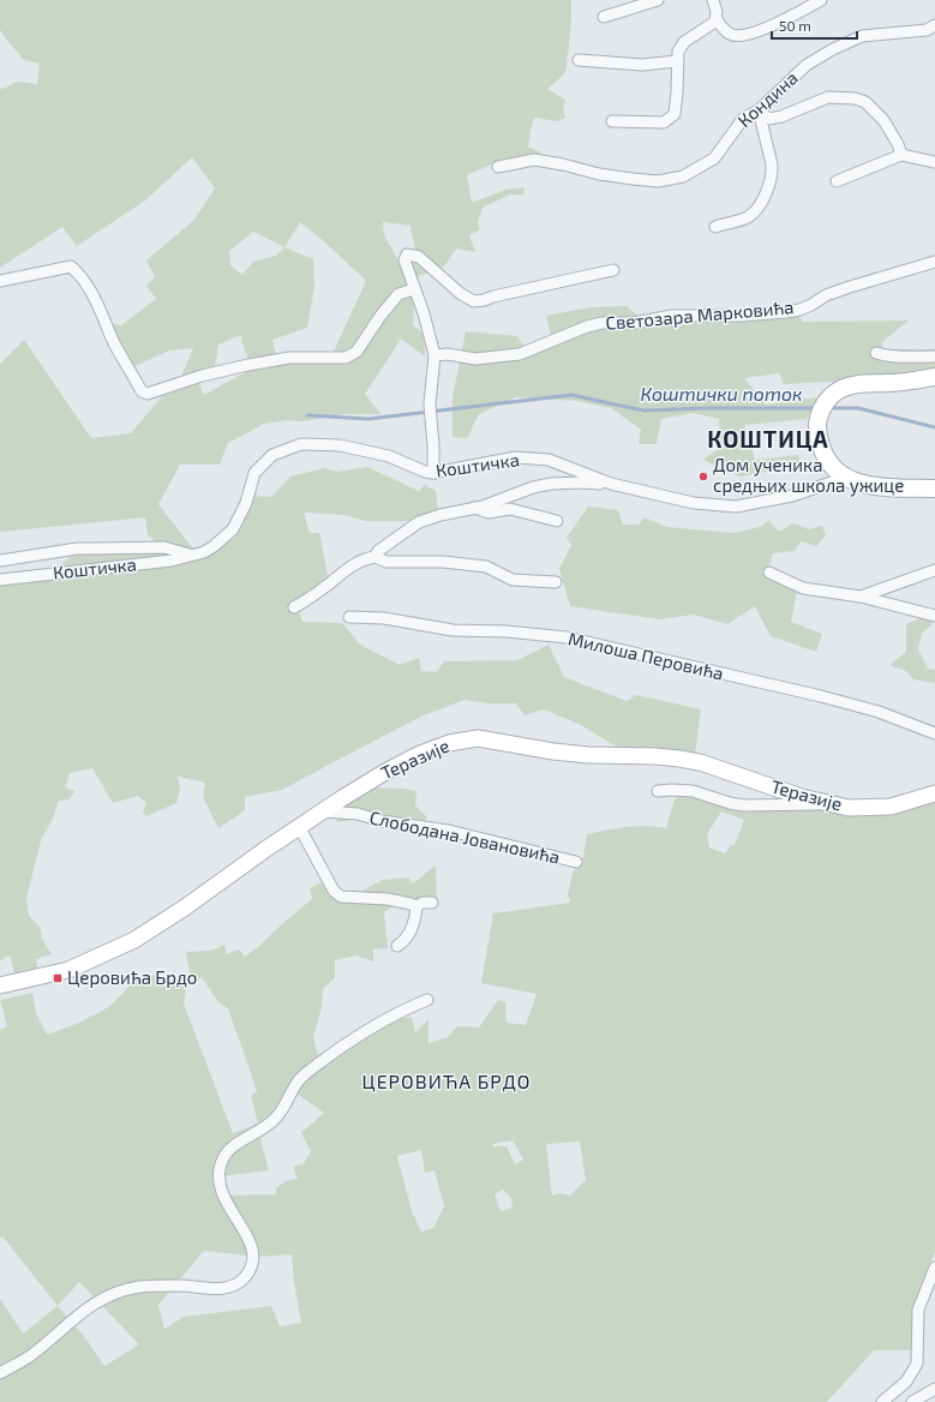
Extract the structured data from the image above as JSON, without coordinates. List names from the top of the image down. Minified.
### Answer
{"streets":{"street":["Кондина","Светозара Марковића","Коштичка","Милоша Перовића","Теразије","Слободана Јовановића"]},"crossings":[["Теразије","Слободана Јовановића"]],"districts":["КОШТИЦА","ЦЕРОВИЋА БРДО"],"water":["Коштички поток"],"places":{"other":["Дом ученика средњих школа ужице"],"transit":["Церовића Брдо"]},"scale_bar":"50 m"}
